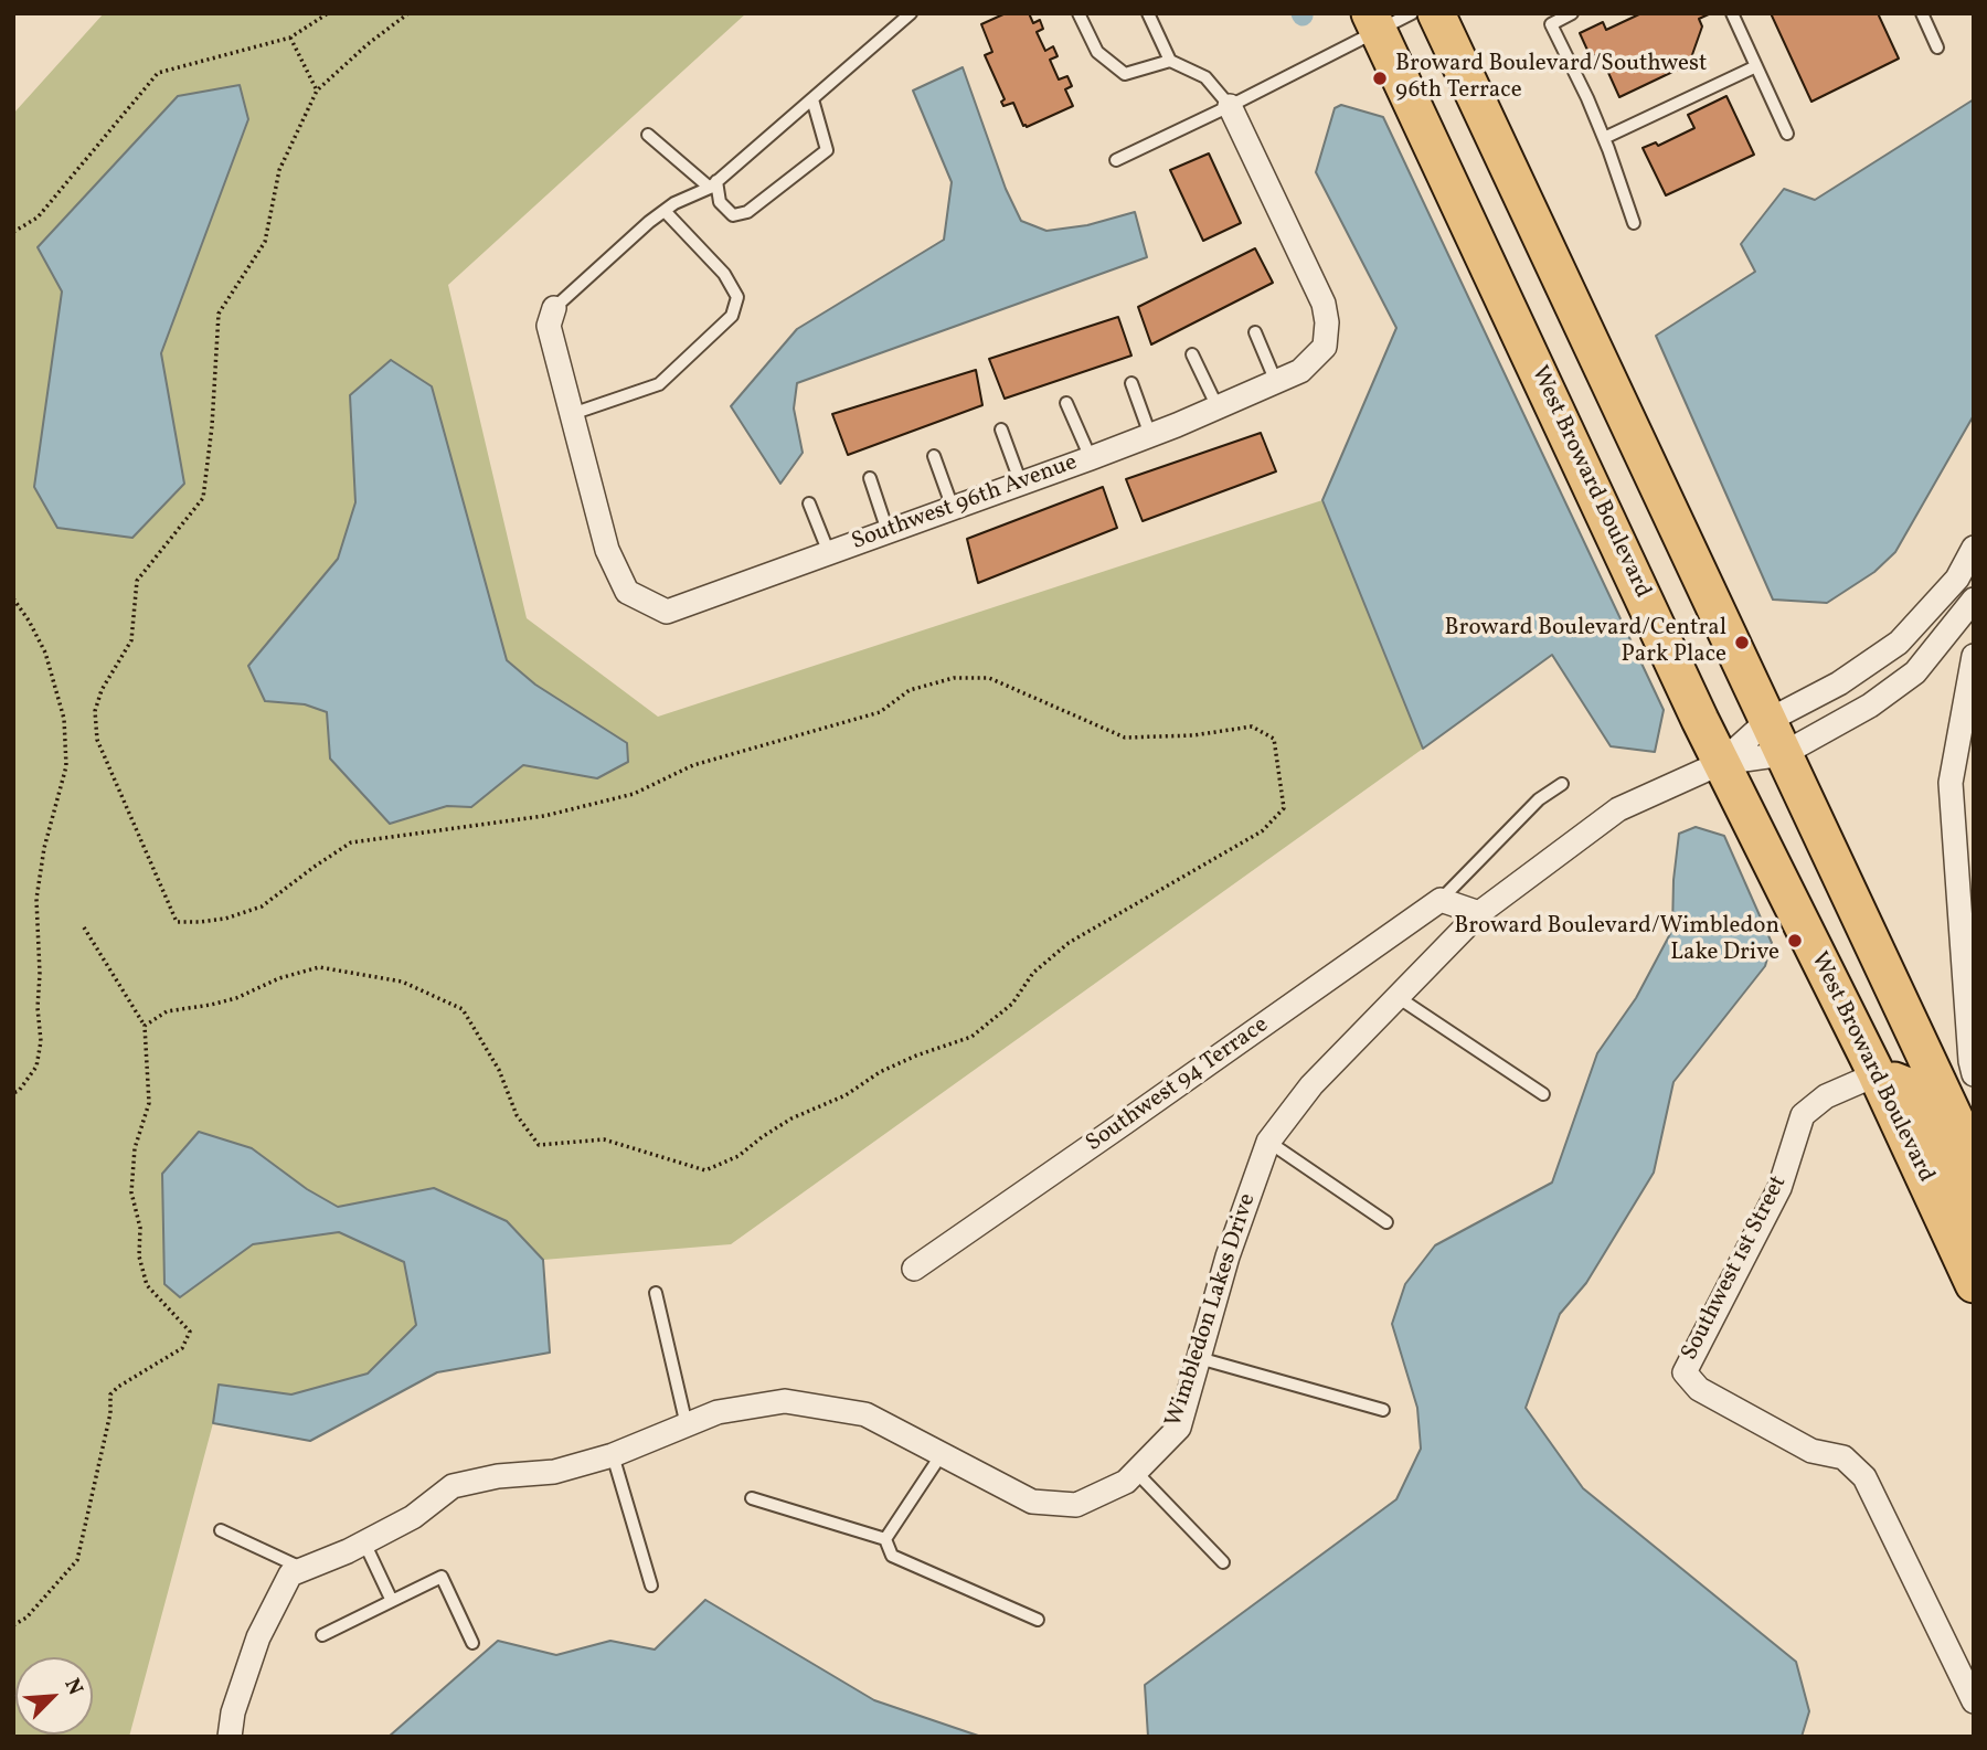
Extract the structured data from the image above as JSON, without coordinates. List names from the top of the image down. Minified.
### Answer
{"streets":{"main road":["West Broward Boulevard"],"street":["Southwest 96th Avenue","Southwest 94 Terrace","Southwest 1st Street","Wimbledon Lakes Drive"]},"crossings":[["West Broward Boulevard","Southwest 1st Street"],["West Broward Boulevard","Wimbledon Lakes Drive"]],"places":["Broward Boulevard/Southwest 96th Terrace","Broward Boulevard/Central Park Place","Broward Boulevard/Wimbledon Lake Drive"],"north":"top right"}
